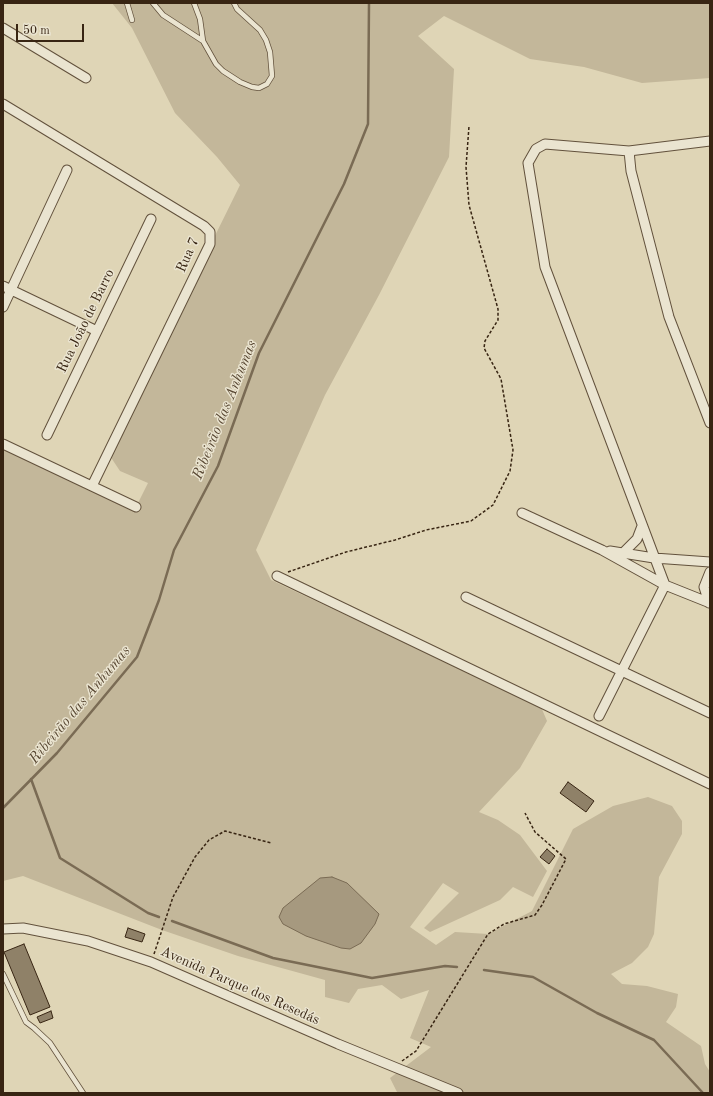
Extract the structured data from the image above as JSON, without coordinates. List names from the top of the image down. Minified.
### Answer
{"streets":{"street":["Rua 7","Rua João de Barro","Avenida Parque dos Resedás"]},"water":["Ribeirão das Anhumas"],"scale_bar":"50 m"}
